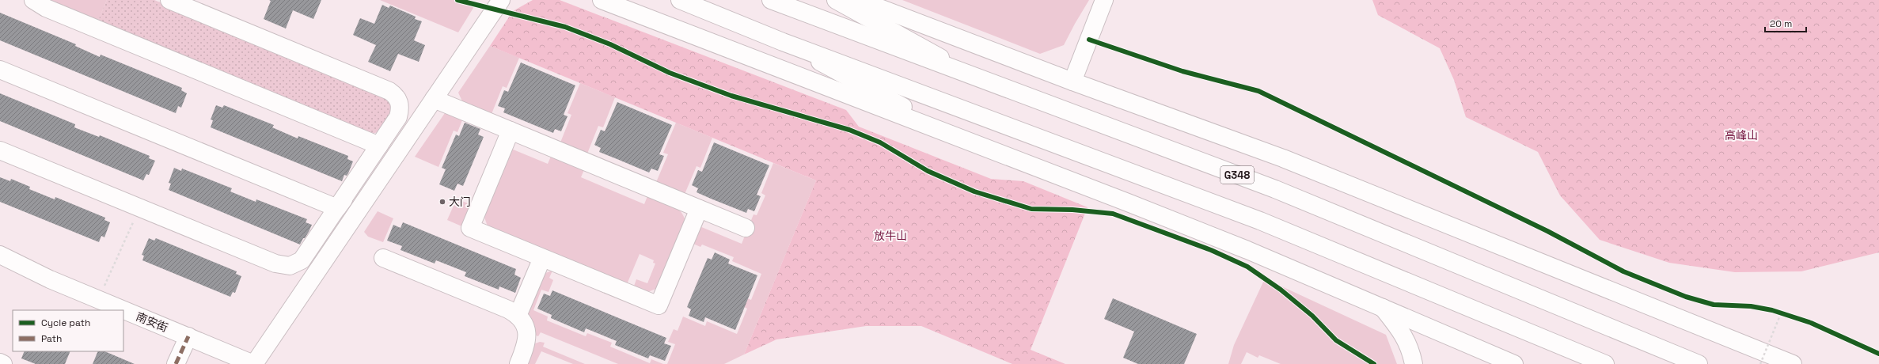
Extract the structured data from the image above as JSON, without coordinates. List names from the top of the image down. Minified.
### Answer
{"streets":{"main road":["G348","南安街"]},"parks":["高峰山","放牛山"],"places":["大门"],"legend":["Cycle path","Path"],"scale_bar":"20 m"}
